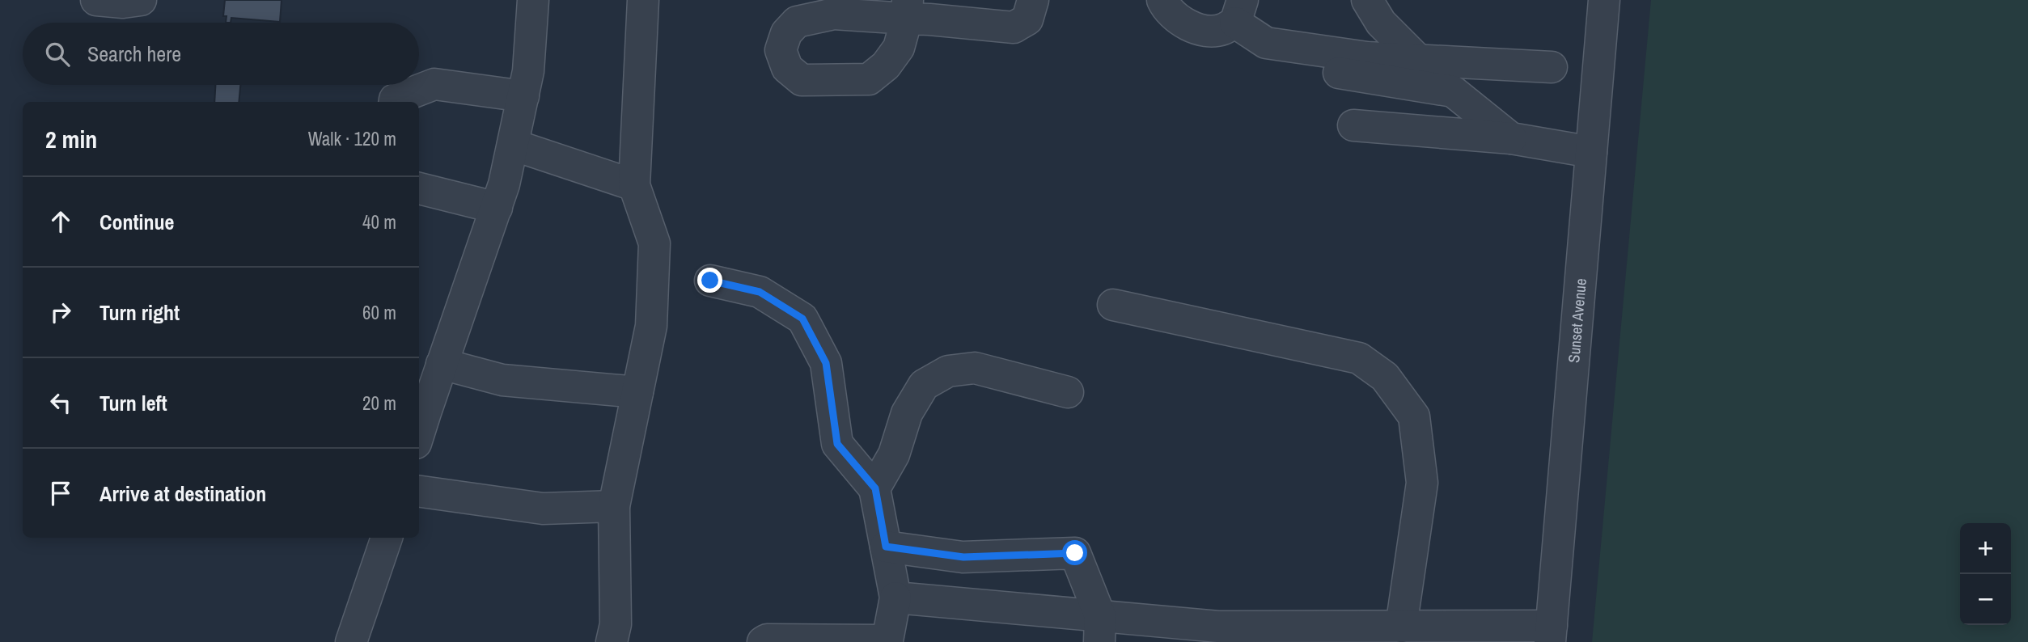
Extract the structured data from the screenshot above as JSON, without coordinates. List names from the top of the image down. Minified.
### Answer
{"streets":{"street":["Sunset Avenue"]},"page":{"search":"Search here","heading":["2 min","Walk · 120 m"],"list":[["Continue","40 m"],["Turn right","60 m"],["Turn left","20 m"],"Arrive at destination"],"map_buttons":["+","−"]}}
